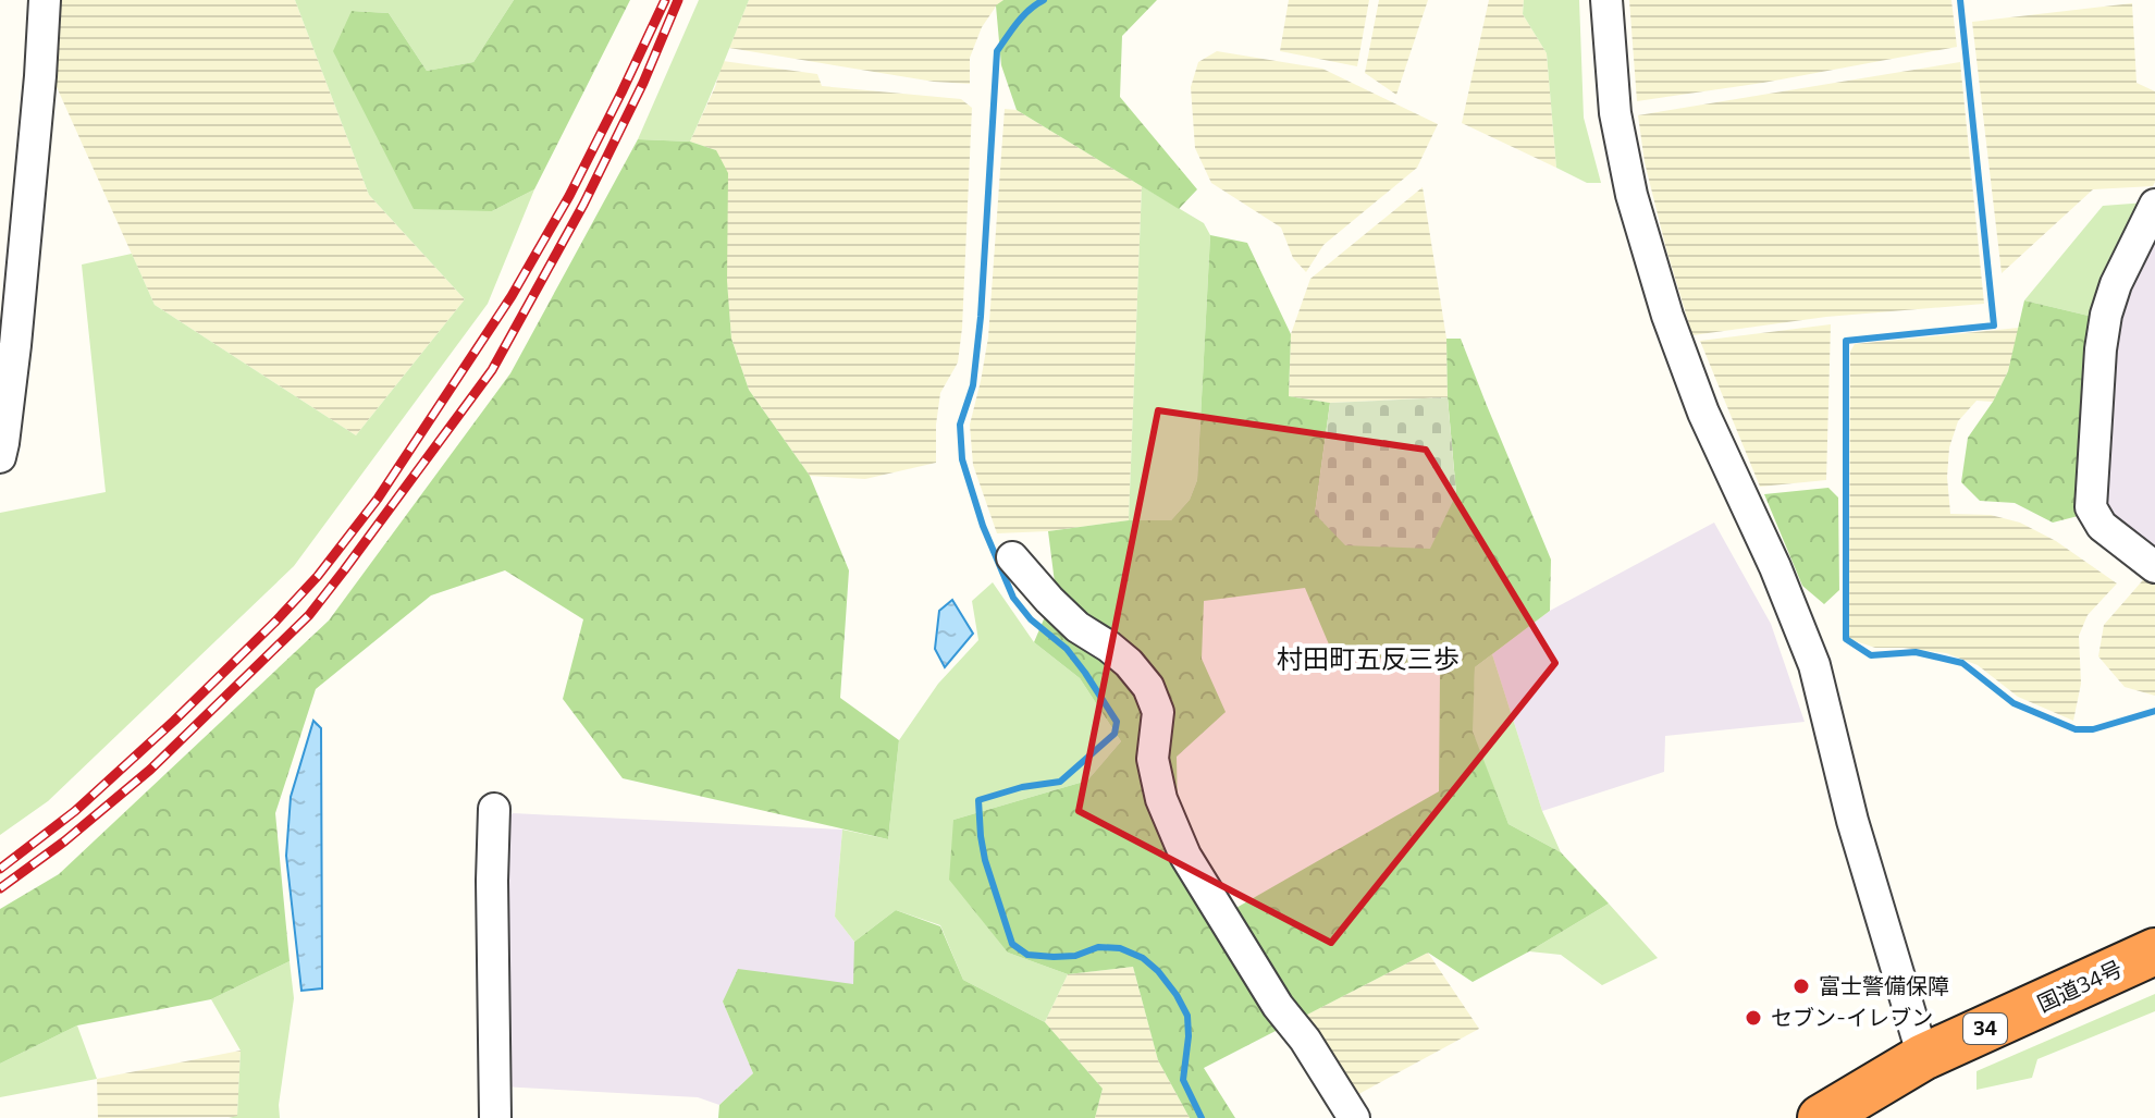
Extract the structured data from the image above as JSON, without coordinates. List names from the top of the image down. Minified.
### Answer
{"streets":{"highway":["国道34号","34"]},"districts":["村田町五反三歩"],"places":["富士警備保障","セブン-イレブン"]}
